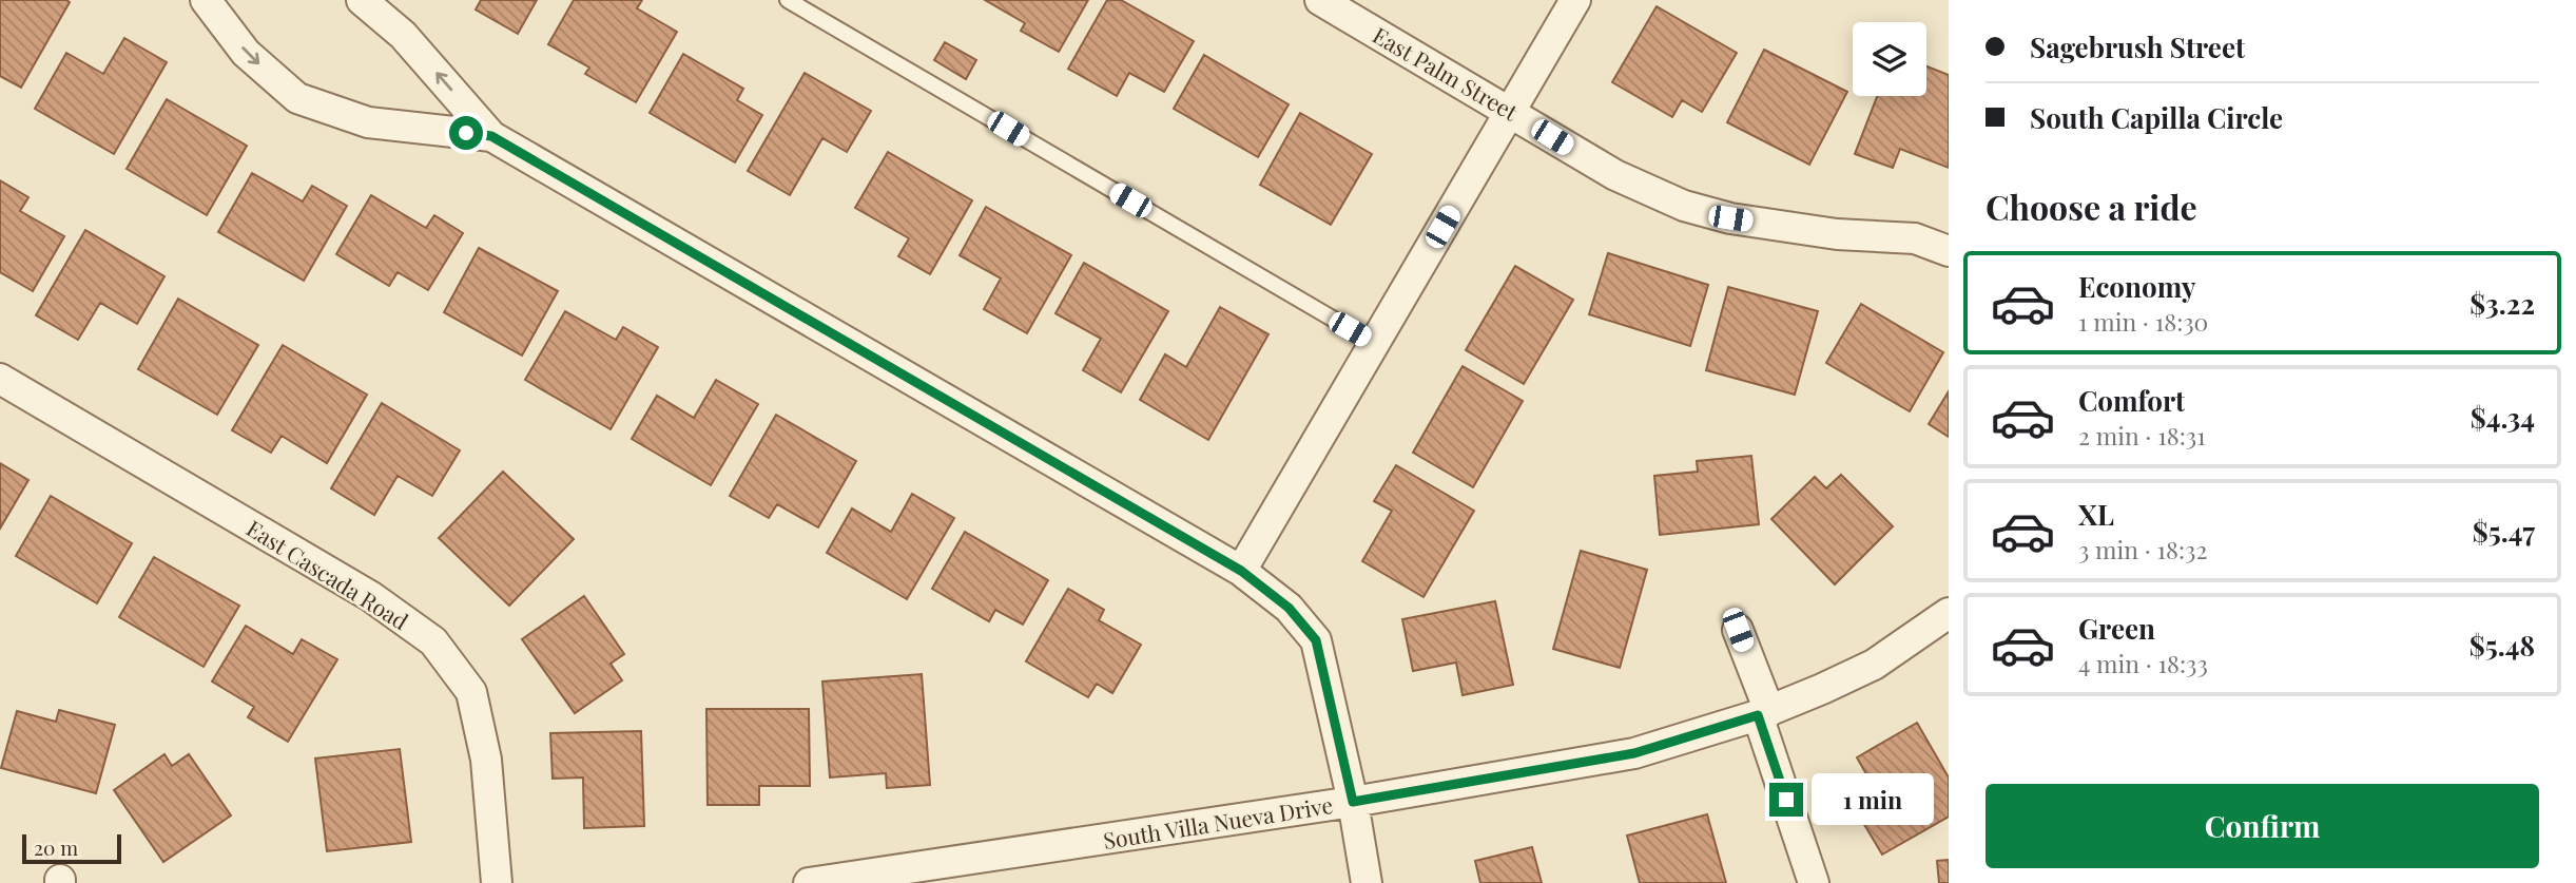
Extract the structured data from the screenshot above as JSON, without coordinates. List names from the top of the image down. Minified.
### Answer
{"streets":{"street":["East Palm Street","East Cascada Road","South Villa Nueva Drive"]},"scale_bar":"20 m","page":{"banner":["Sagebrush Street","South Capilla Circle"],"heading":"Choose a ride","list":[{"name":"Economy","note":"1 min · 18:30","value":"$3.22"},{"name":"Comfort","note":"2 min · 18:31","value":"$4.34"},{"name":"XL","note":"3 min · 18:32","value":"$5.47"},{"name":"Green","note":"4 min · 18:33","value":"$5.48"}],"buttons":"Confirm","bubble":"1 min","scale":"20 m"}}
